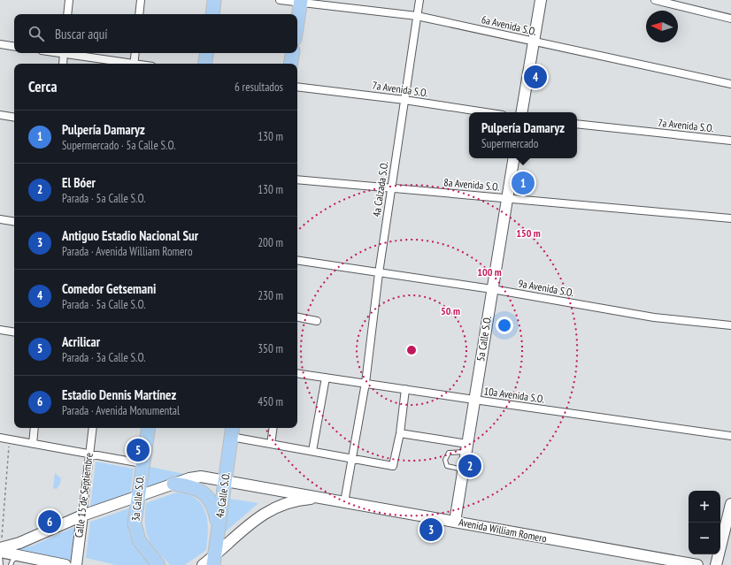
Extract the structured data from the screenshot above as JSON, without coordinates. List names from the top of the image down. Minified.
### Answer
{"streets":{"highway":["4a Calle S.O.","3a Calle S.O."],"main road":["5a Calle S.O.","Calle 15 de Septiembre","Avenida William Romero"],"street":["6a Avenida S.O.","7a Avenida S.O.","8a Avenida S.O.","4a Calzada S.O.","9a Avenida S.O.","10a Avenida S.O."]},"crossings":[["6a Avenida S.O.","4a Calzada S.O."],["7a Avenida S.O.","4a Calzada S.O."],["8a Avenida S.O.","4a Calzada S.O."],["8a Avenida S.O.","5a Calle S.O."],["4a Calzada S.O.","9a Avenida S.O."],["4a Calzada S.O.","10a Avenida S.O."],["4a Calzada S.O.","Avenida William Romero"],["9a Avenida S.O.","5a Calle S.O."],["5a Calle S.O.","10a Avenida S.O."],["5a Calle S.O.","Avenida William Romero"],["Calle 15 de Septiembre","Avenida William Romero"],["4a Calle S.O.","Avenida William Romero"],["3a Calle S.O.","Avenida William Romero"]],"north":"left","page":{"search":"Buscar aquí","pins":["4","1","5","2","6","3"],"heading":["Cerca","6 resultados"],"list":[{"mark":"1","name":"Pulpería Damaryz","note":"Supermercado · 5a Calle S.O.","value":"130 m"},{"mark":"2","name":"El Bóer","note":"Parada · 5a Calle S.O.","value":"130 m"},{"mark":"3","name":"Antiguo Estadio Nacional Sur","note":"Parada · Avenida William Romero","value":"200 m"},{"mark":"4","name":"Comedor Getsemani","note":"Parada · 5a Calle S.O.","value":"230 m"},{"mark":"5","name":"Acrilicar","note":"Parada · 3a Calle S.O.","value":"350 m"},{"mark":"6","name":"Estadio Dennis Martínez","note":"Parada · Avenida Monumental","value":"450 m"}],"popup":["Pulpería Damaryz","Supermercado"],"map_buttons":["+","−"]},"rings":["150 m","100 m","50 m"]}
